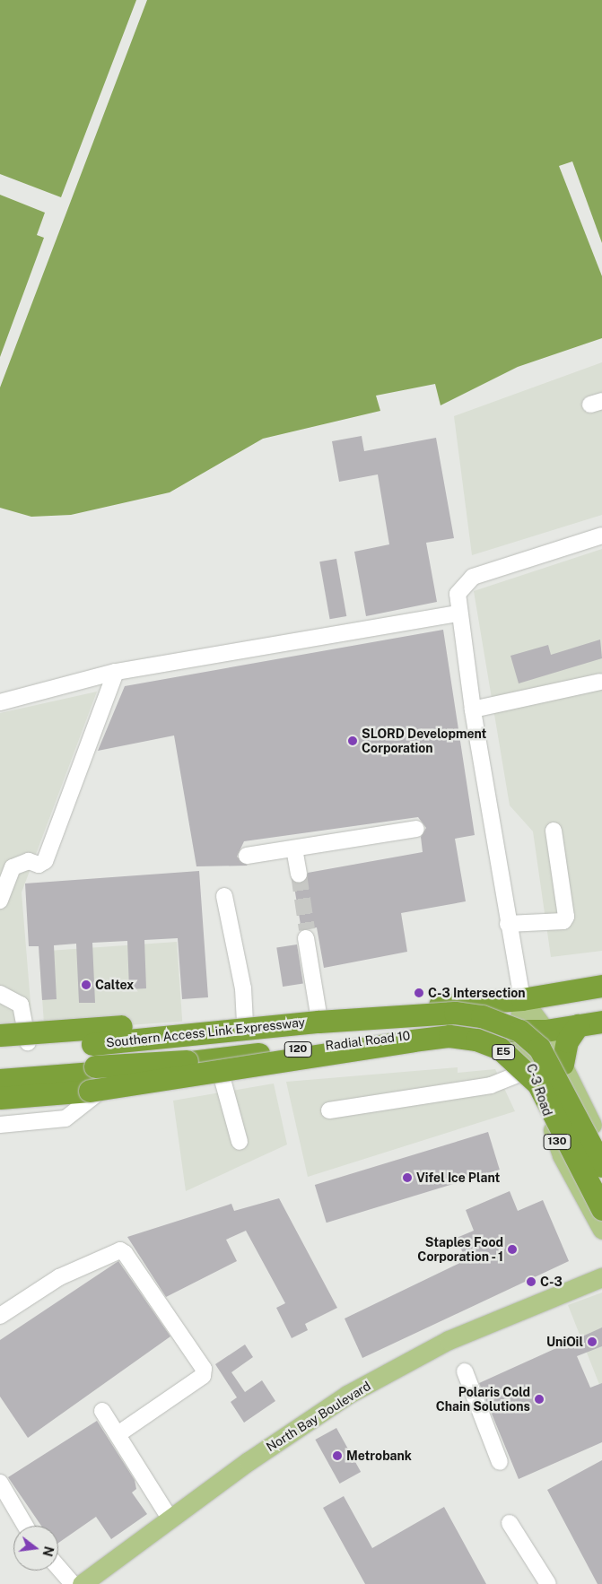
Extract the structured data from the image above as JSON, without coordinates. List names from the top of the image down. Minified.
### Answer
{"streets":{"highway":["Southern Access Link Expressway","Radial Road 10","120","E5"],"main road":["C-3 Road","130","North Bay Boulevard"]},"crossings":[["Southern Access Link Expressway","E5"],["Radial Road 10","C-3 Road"]],"places":["SLORD Development Corporation","Caltex","C-3 Intersection","Vifel Ice Plant","Staples Food Corporation - 1","C-3","UniOil","Polaris Cold Chain Solutions","Metrobank"],"north":"right"}
